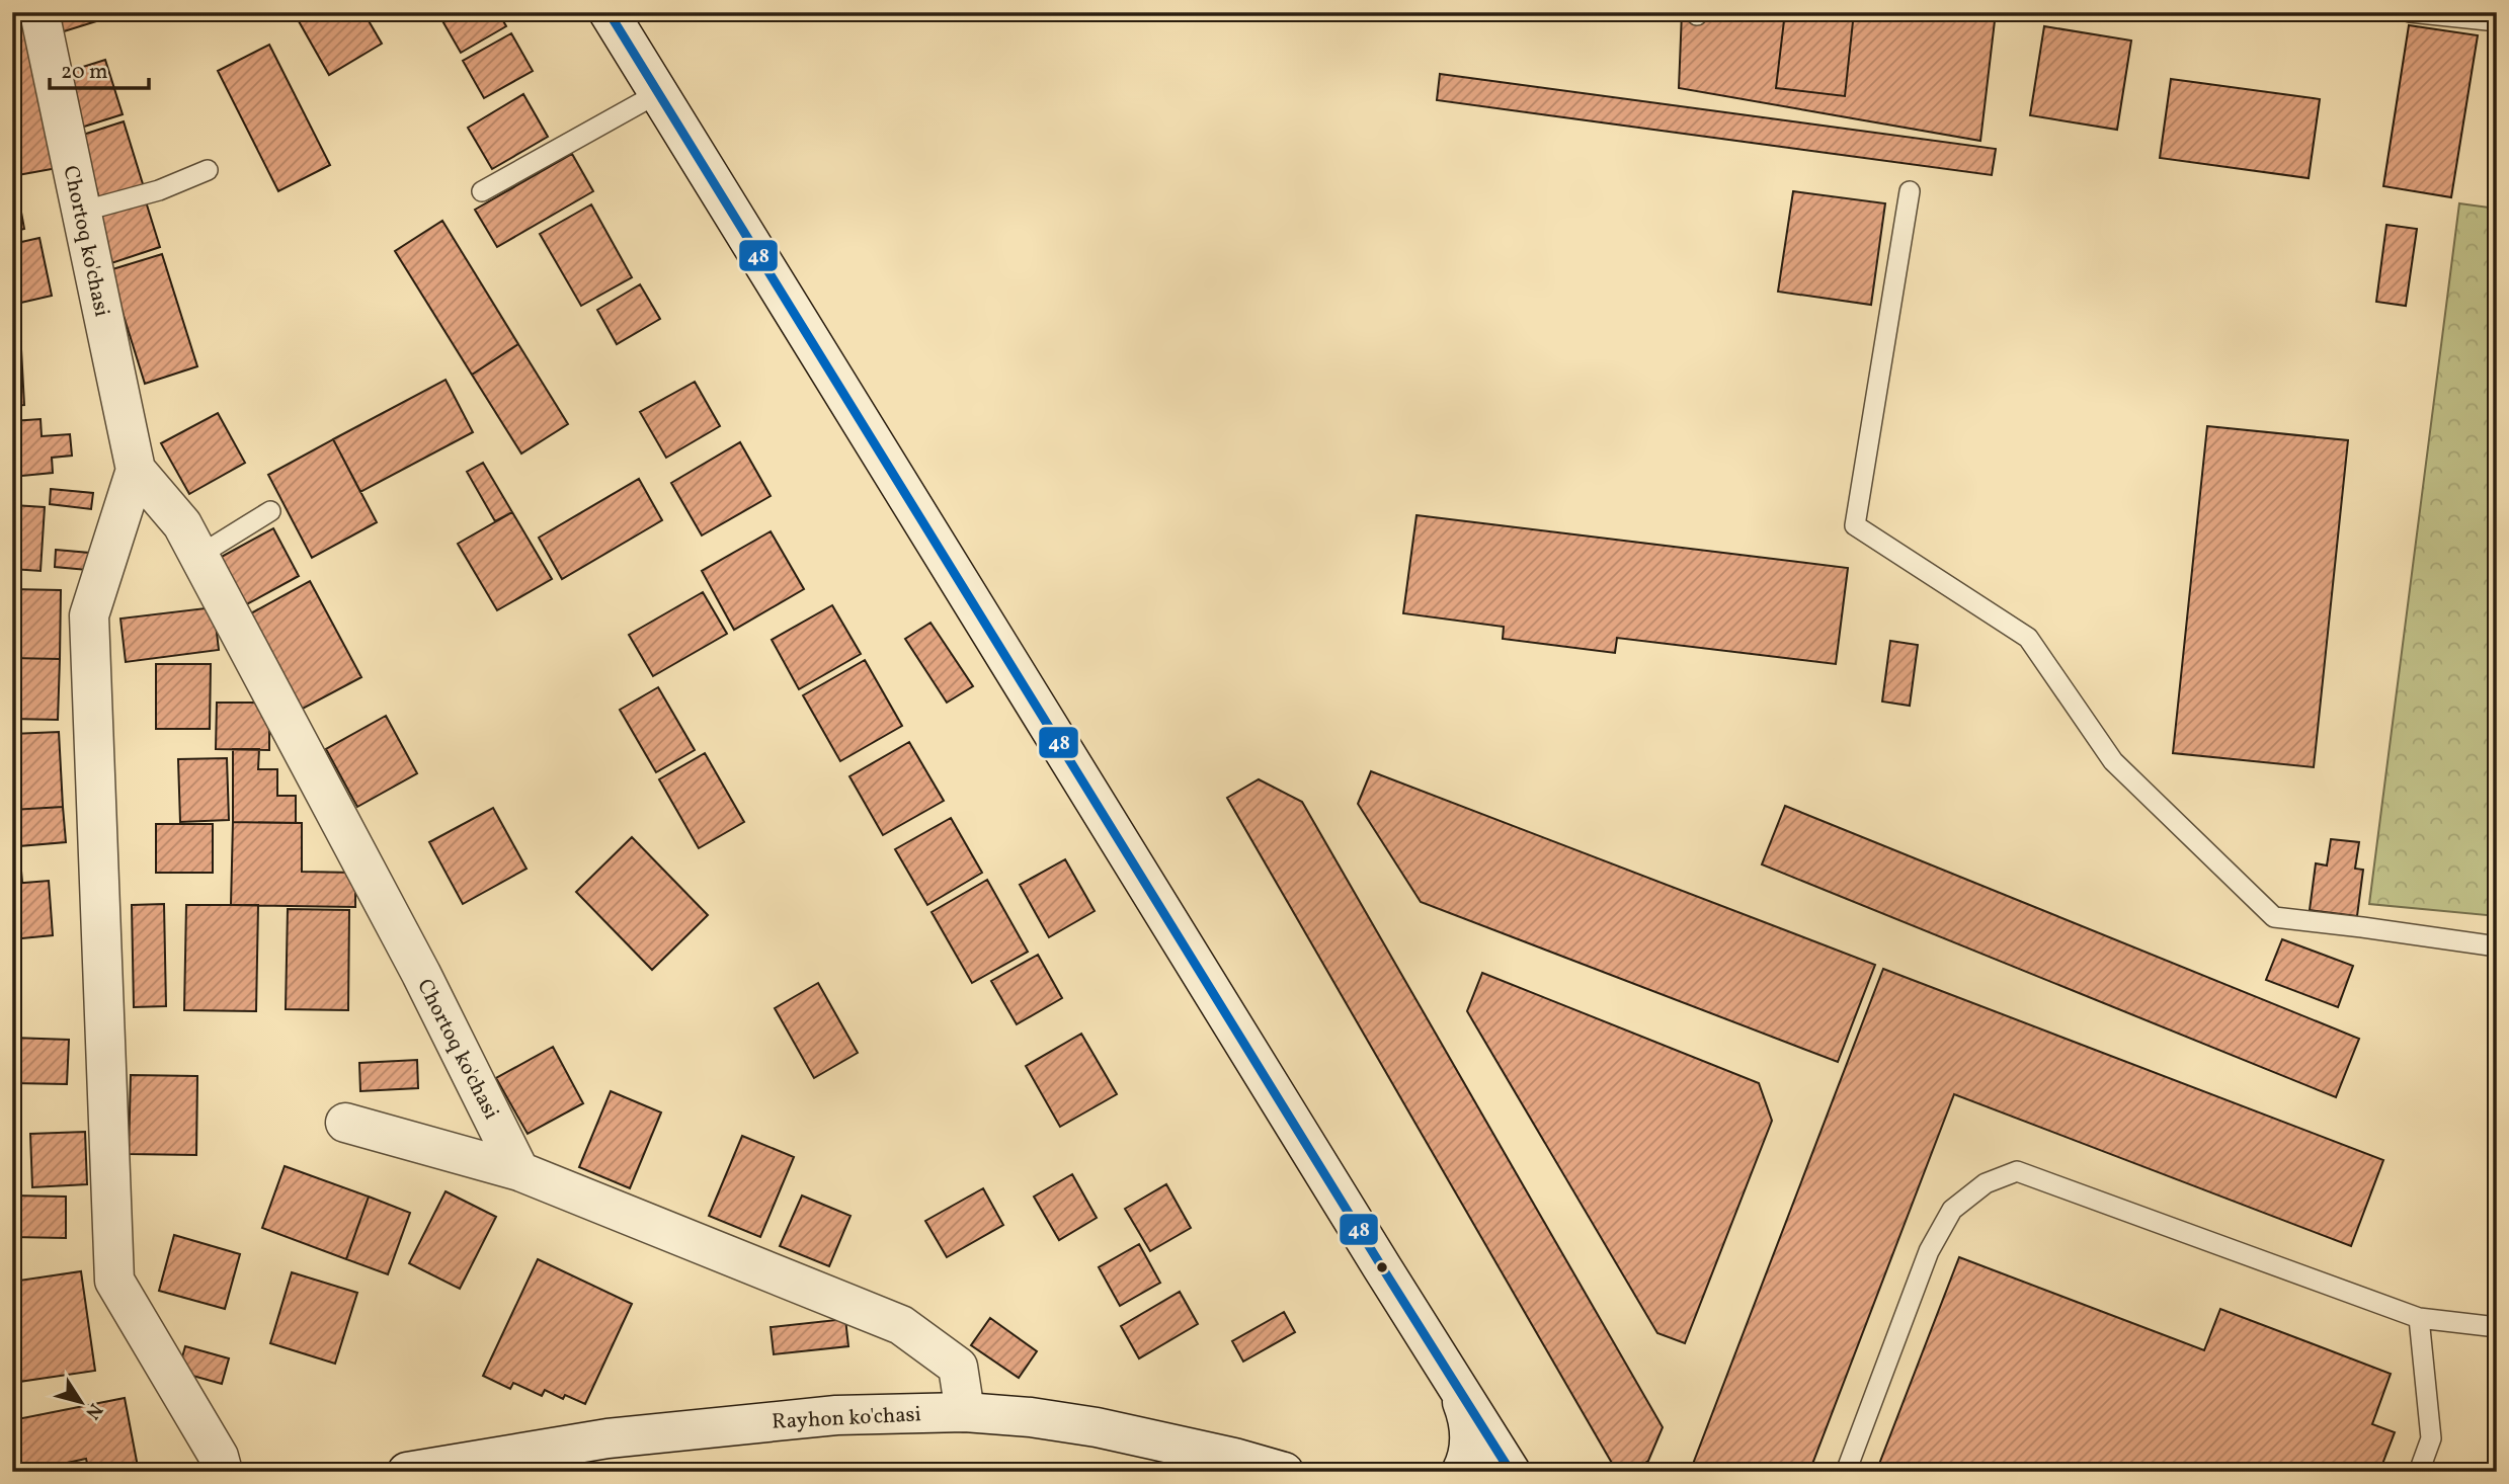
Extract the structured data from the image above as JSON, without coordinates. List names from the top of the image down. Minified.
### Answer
{"streets":{"street":["Chortoq ko'chasi","Rayhon ko'chasi"]},"lines":["transit line 48"],"scale_bar":"20 m","north":"bottom right"}
